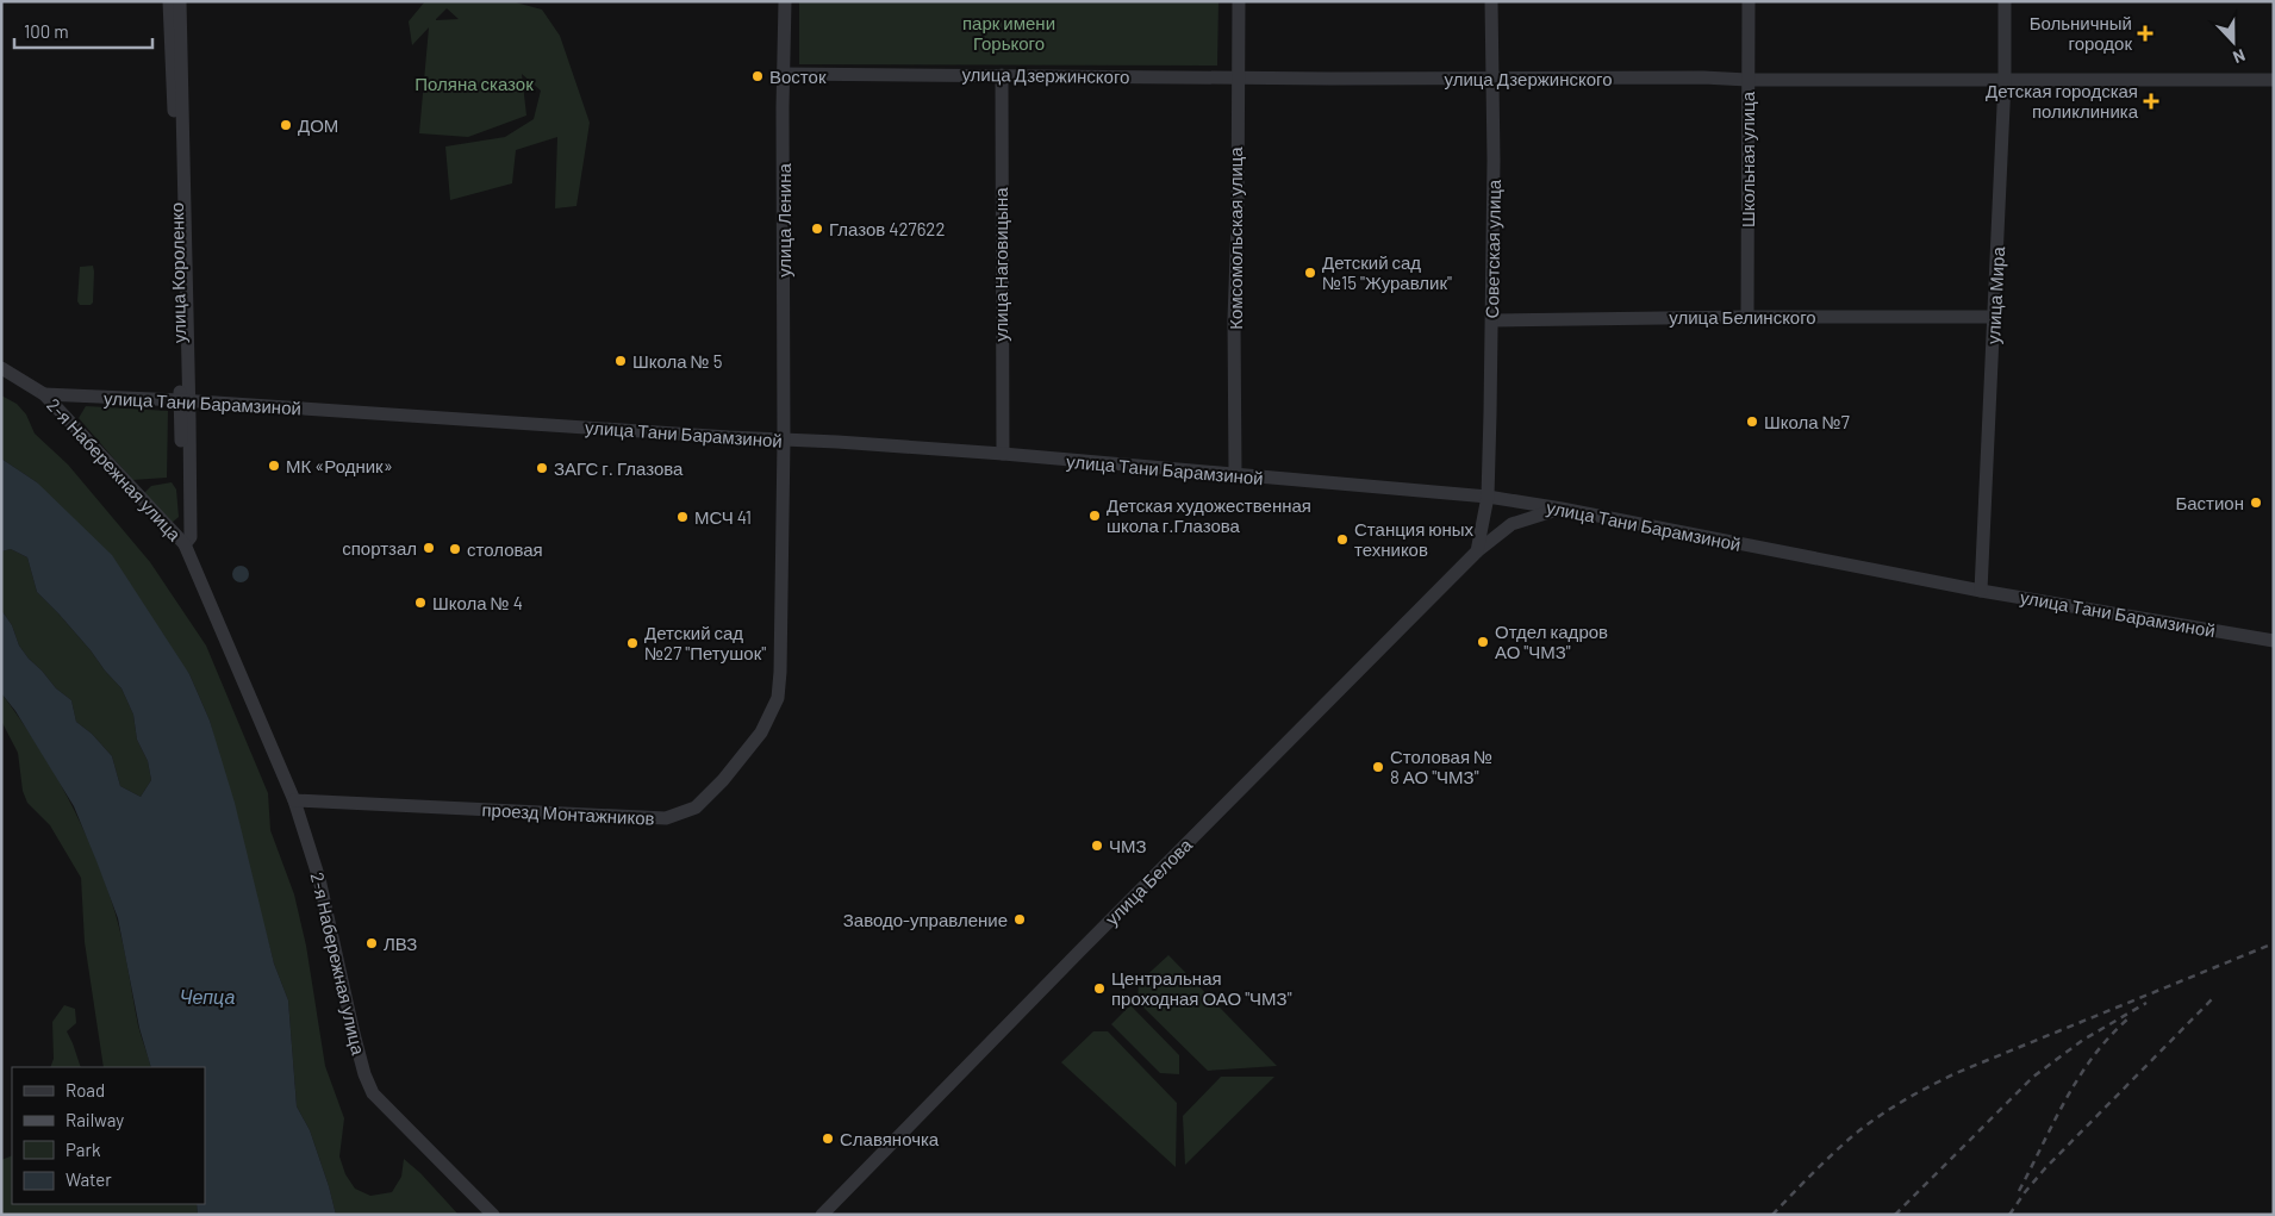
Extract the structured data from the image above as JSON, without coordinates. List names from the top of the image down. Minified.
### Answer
{"streets":{"street":["улица Дзержинского","Школьная улица","улица Ленина","Комсомольская улица","Советская улица","улица Наговицына","улица Короленко","улица Мира","улица Белинского","улица Тани Барамзиной","2-я Набережная улица","проезд Монтажников","улица Белова"]},"crossings":[["улица Дзержинского","Школьная улица"],["улица Дзержинского","улица Ленина"],["улица Дзержинского","Комсомольская улица"],["улица Дзержинского","Советская улица"],["улица Дзержинского","улица Наговицына"],["улица Дзержинского","улица Мира"],["Школьная улица","улица Белинского"],["улица Ленина","улица Тани Барамзиной"],["улица Ленина","проезд Монтажников"],["Комсомольская улица","улица Тани Барамзиной"],["Советская улица","улица Белинского"],["Советская улица","улица Тани Барамзиной"],["улица Наговицына","улица Тани Барамзиной"],["улица Короленко","улица Тани Барамзиной"],["улица Короленко","2-я Набережная улица"],["улица Мира","улица Белинского"],["улица Мира","улица Тани Барамзиной"],["улица Тани Барамзиной","2-я Набережная улица"],["улица Тани Барамзиной","проезд Монтажников"],["улица Тани Барамзиной","улица Белова"],["2-я Набережная улица","проезд Монтажников"]],"water":["Чепца"],"parks":["парк имени Горького","Поляна сказок"],"places":{"health":["Больничный городок","Детская городская поликлиника"],"other":["Восток","ДОМ","Глазов 427622","Детский сад №15 \"Журавлик\"","Школа № 5","Школа №7","МК «Родник»","ЗАГС г. Глазова","Бастион","Детская художественная школа г.Глазова","МСЧ 41","Станция юных техников","спортзал","столовая","Школа № 4","Отдел кадров АО \"ЧМЗ\"","Детский сад №27 \"Петушок\"","Столовая № 8 АО \"ЧМЗ\"","ЧМЗ","Заводо-управление","ЛВЗ","Центральная проходная ОАО \"ЧМЗ\"","Славяночка"]},"legend":["Road","Railway","Park","Water"],"scale_bar":"100 m","north":"bottom"}
